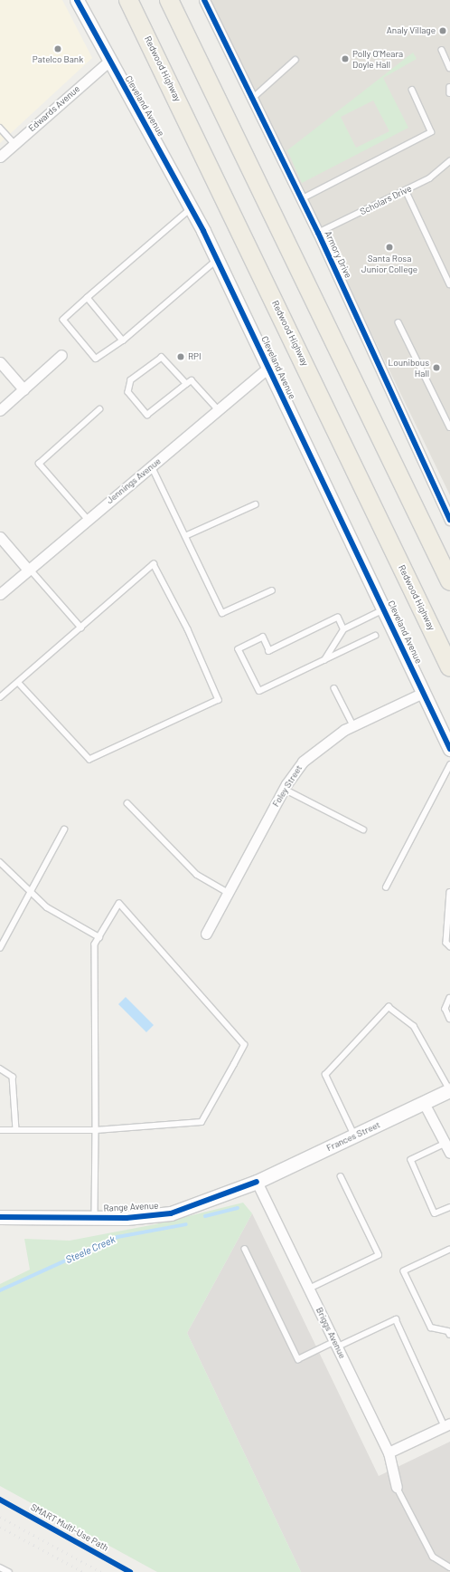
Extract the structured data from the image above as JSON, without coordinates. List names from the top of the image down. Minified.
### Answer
{"streets":{"highway":["Redwood Highway"],"street":["Cleveland Avenue","Edwards Avenue","Armory Drive","Jennings Avenue","Foley Street","Frances Street","Range Avenue","Briggs Avenue"],"lane":["Scholars Drive"],"cycle path":["SMART Multi-Use Path"]},"crossings":[["Cleveland Avenue","Edwards Avenue"],["Cleveland Avenue","Jennings Avenue"],["Cleveland Avenue","Foley Street"],["Scholars Drive","Armory Drive"],["Frances Street","Range Avenue"],["Frances Street","Briggs Avenue"],["Range Avenue","Briggs Avenue"]],"water":["Steele Creek"],"places":["Analy Village","Patelco Bank","Polly O'Meara Doyle Hall","Santa Rosa Junior College","RPI","Lounibous Hall"]}
